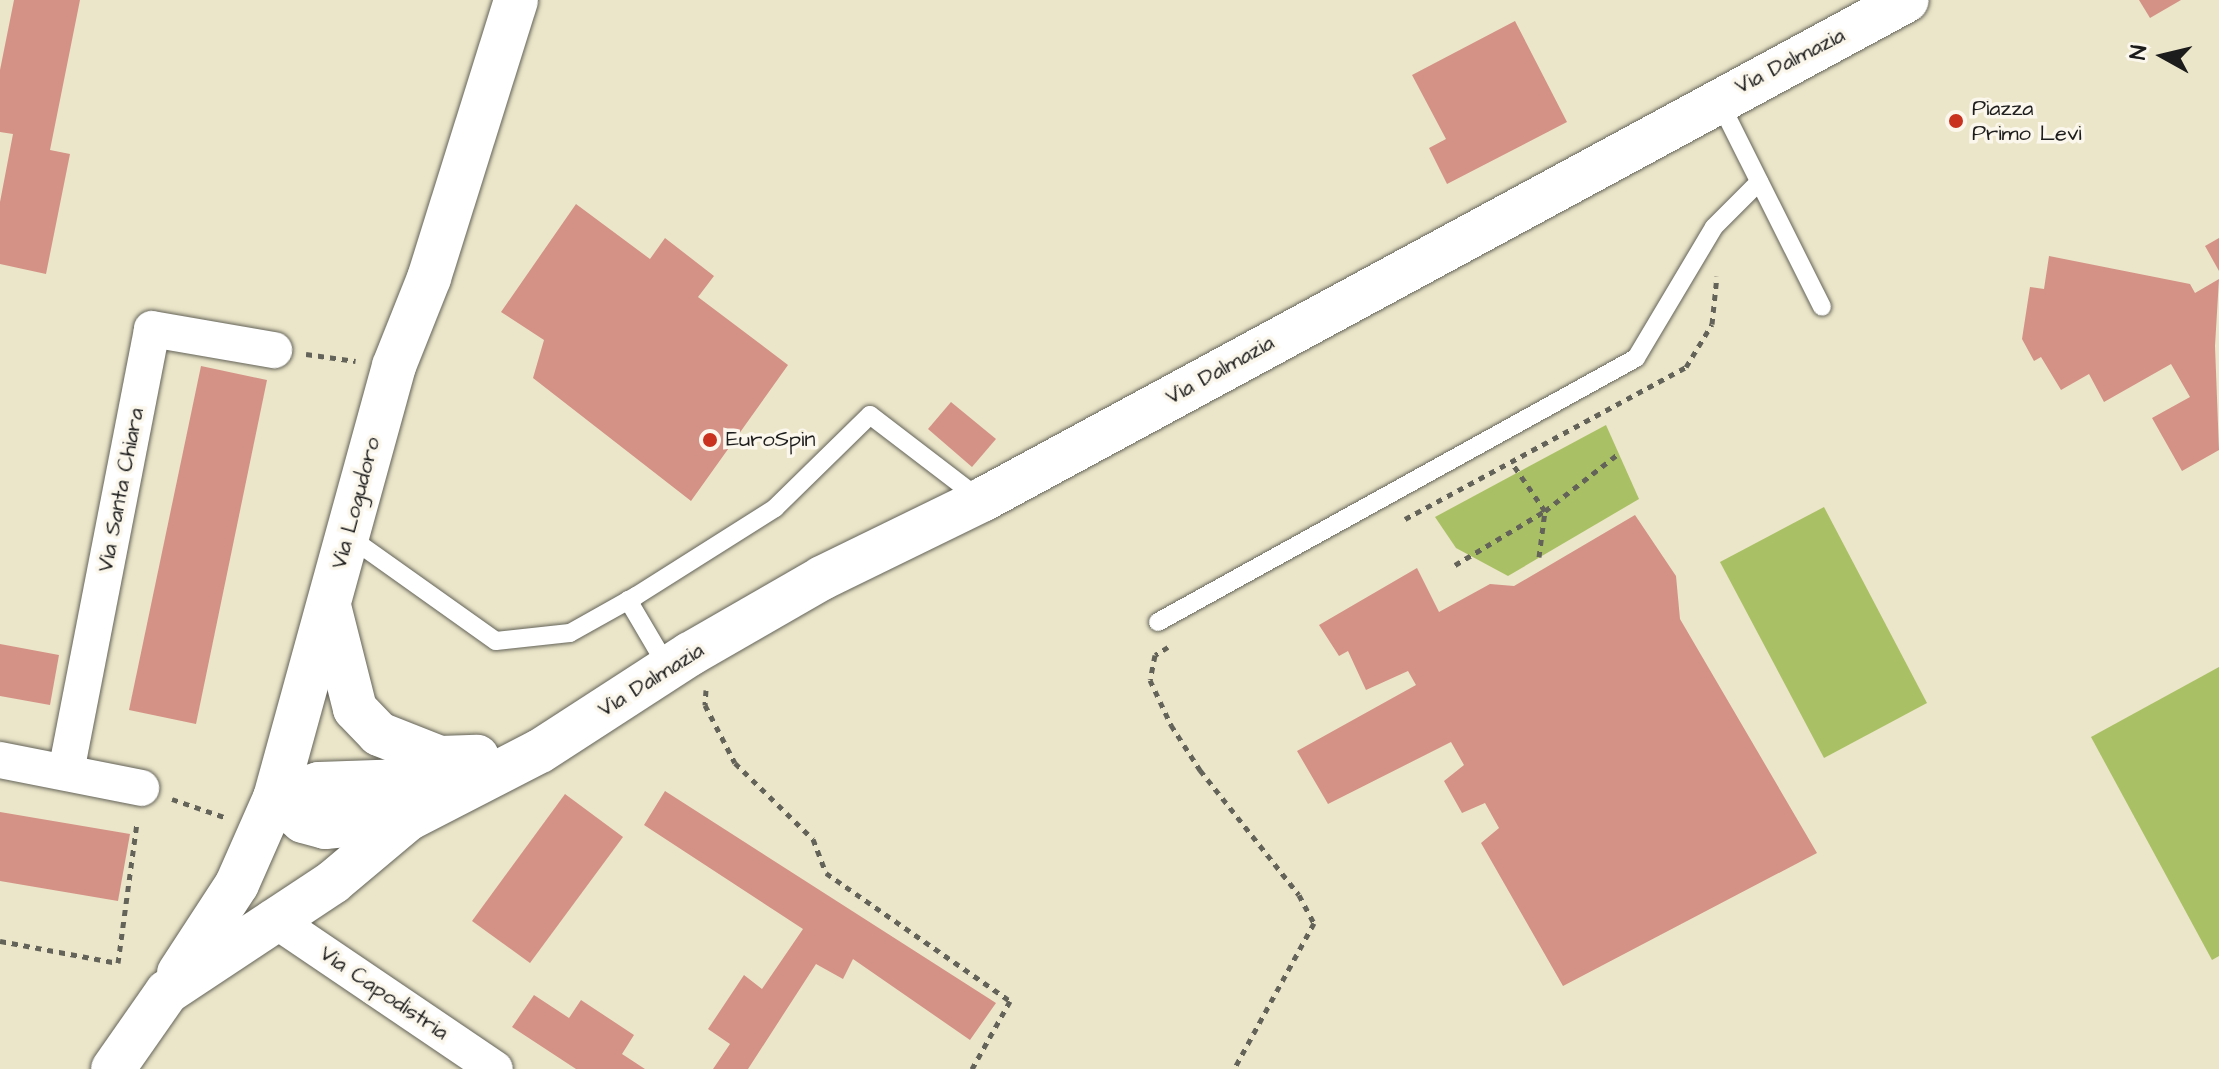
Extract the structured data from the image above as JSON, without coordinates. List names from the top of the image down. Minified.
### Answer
{"streets":{"street":["Via Dalmazia","Via Santa Chiara","Via Logudoro","Via Capodistria"]},"crossings":[["Via Dalmazia","Via Logudoro"],["Via Dalmazia","Via Capodistria"]],"places":["Piazza Primo Levi","EuroSpin"],"north":"left"}
